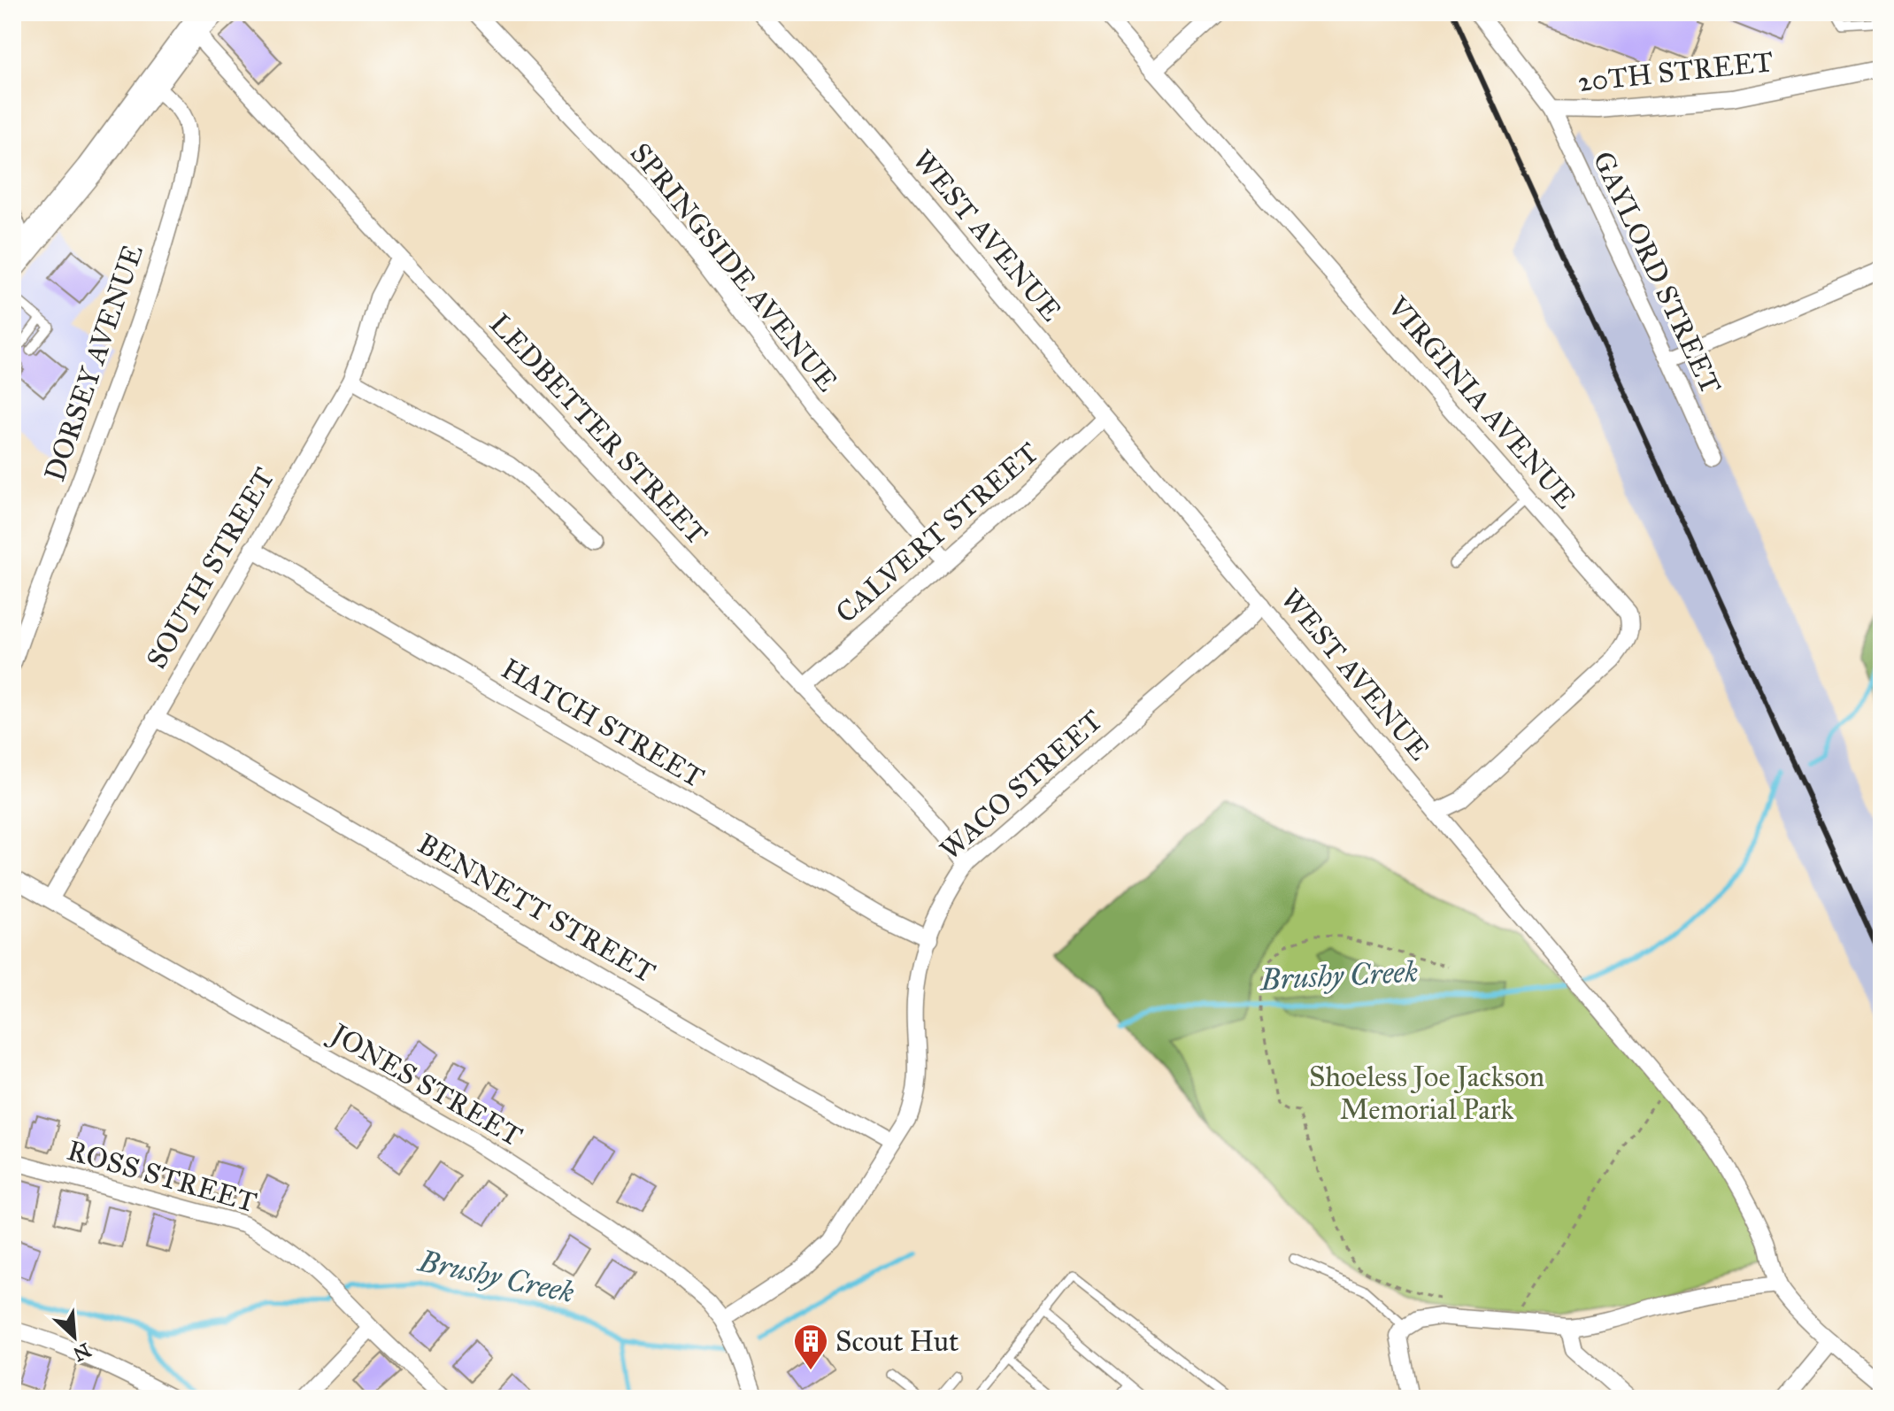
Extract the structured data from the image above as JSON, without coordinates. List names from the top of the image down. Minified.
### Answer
{"streets":{"street":["20TH STREET","WEST AVENUE","SPRINGSIDE AVENUE","GAYLORD STREET","DORSEY AVENUE","VIRGINIA AVENUE","LEDBETTER STREET","CALVERT STREET","SOUTH STREET","HATCH STREET","WACO STREET","BENNETT STREET","JONES STREET","ROSS STREET"]},"crossings":[["20TH STREET","GAYLORD STREET"],["WEST AVENUE","VIRGINIA AVENUE"],["WEST AVENUE","CALVERT STREET"],["WEST AVENUE","WACO STREET"],["SPRINGSIDE AVENUE","CALVERT STREET"],["LEDBETTER STREET","CALVERT STREET"],["LEDBETTER STREET","SOUTH STREET"],["LEDBETTER STREET","WACO STREET"],["SOUTH STREET","HATCH STREET"],["SOUTH STREET","BENNETT STREET"],["SOUTH STREET","JONES STREET"],["HATCH STREET","WACO STREET"],["WACO STREET","BENNETT STREET"],["WACO STREET","JONES STREET"]],"water":["Brushy Creek"],"parks":["Shoeless Joe Jackson Memorial Park"],"places":{"building":["Scout Hut"]},"north":"bottom right"}
